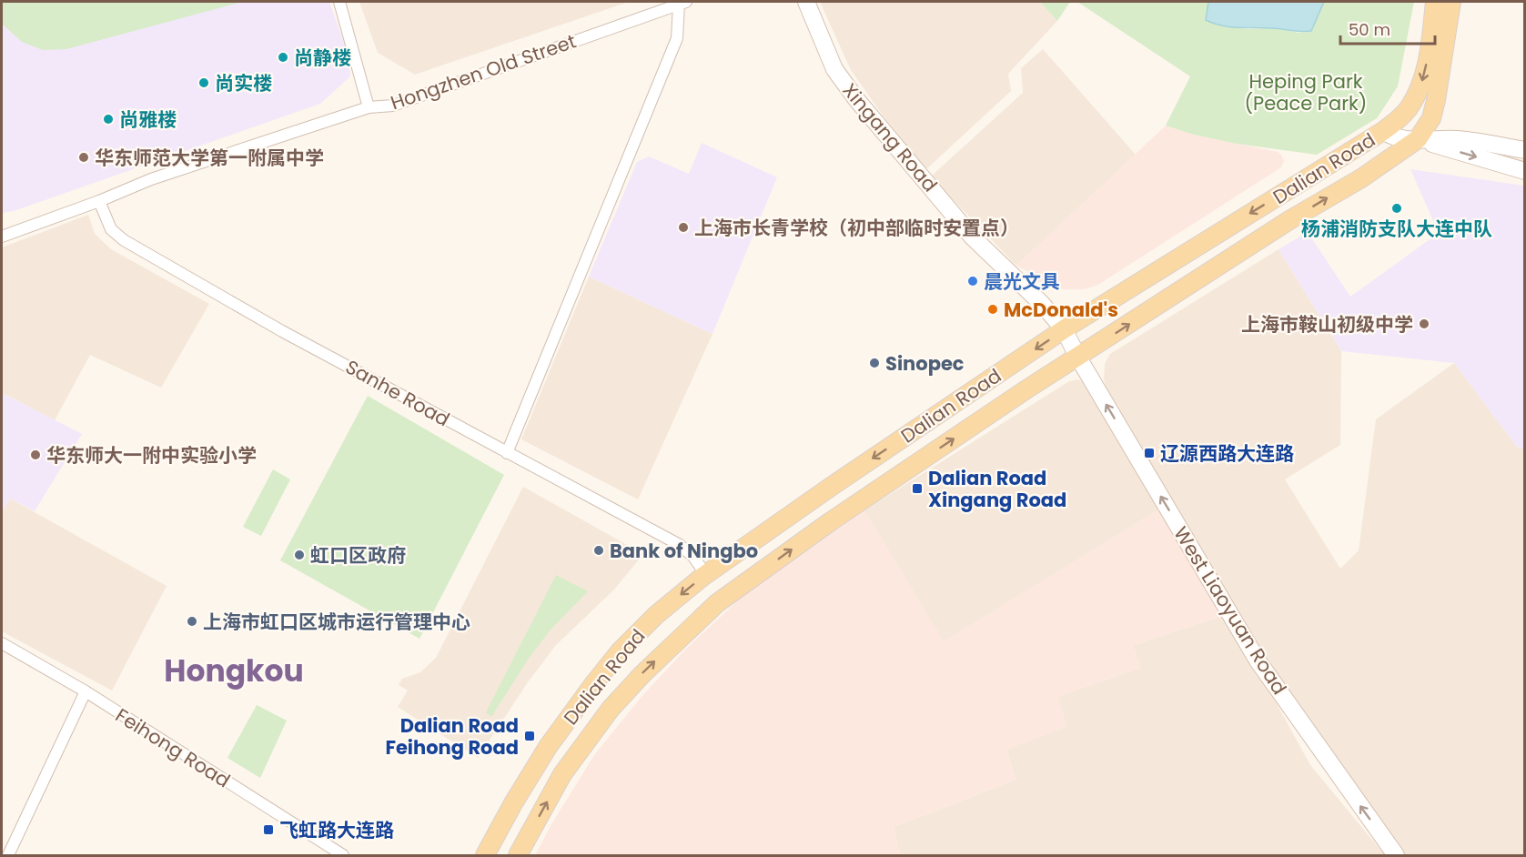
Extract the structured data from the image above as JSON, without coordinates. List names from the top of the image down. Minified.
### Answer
{"streets":{"main road":["Dalian Road"],"street":["Hongzhen Old Street","Xingang Road","Sanhe Road","West Liaoyuan Road","Feihong Road"]},"crossings":[["Hongzhen Old Street","Sanhe Road"],["Xingang Road","Dalian Road"],["Xingang Road","West Liaoyuan Road"],["Dalian Road","Sanhe Road"],["Dalian Road","West Liaoyuan Road"]],"one_way":["West Liaoyuan Road"],"districts":["Hongkou"],"parks":["Heping Park (Peace Park)"],"places":{"other":["尚静楼","尚实楼","尚雅楼","华东师范大学第一附属中学","杨浦消防支队大连中队","上海市长青学校（初中部临时安置点）","晨光文具","McDonald's","上海市鞍山初级中学","Sinopec","华东师大一附中实验小学","Bank of Ningbo","虹口区政府","上海市虹口区城市运行管理中心"],"transit":["辽源西路大连路","Dalian Road Xingang Road","Dalian Road Feihong Road","飞虹路大连路"]},"scale_bar":"50 m"}
